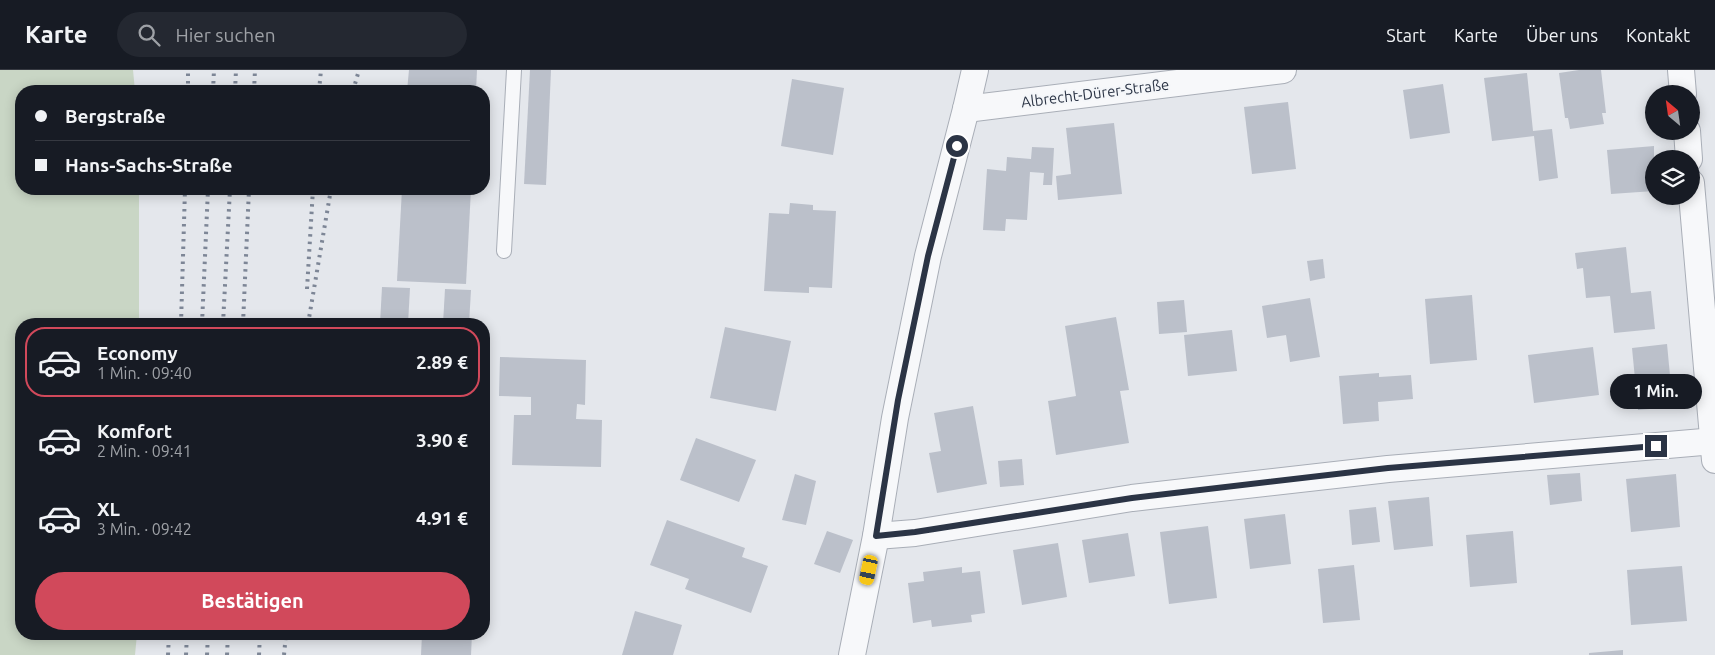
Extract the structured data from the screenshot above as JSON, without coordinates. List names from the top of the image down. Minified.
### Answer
{"streets":{"street":["Albrecht-Dürer-Straße"]},"north":"top left","page":{"header":"Karte","search":"Hier suchen","nav":["Start","Karte","Über uns","Kontakt"],"banner":["Bergstraße","Hans-Sachs-Straße"],"list":[{"name":"Economy","note":"1 Min. · 09:40","value":"2.89 €"},{"name":"Komfort","note":"2 Min. · 09:41","value":"3.90 €"},{"name":"XL","note":"3 Min. · 09:42","value":"4.91 €"}],"bubble":"1 Min.","buttons":"Bestätigen"}}
